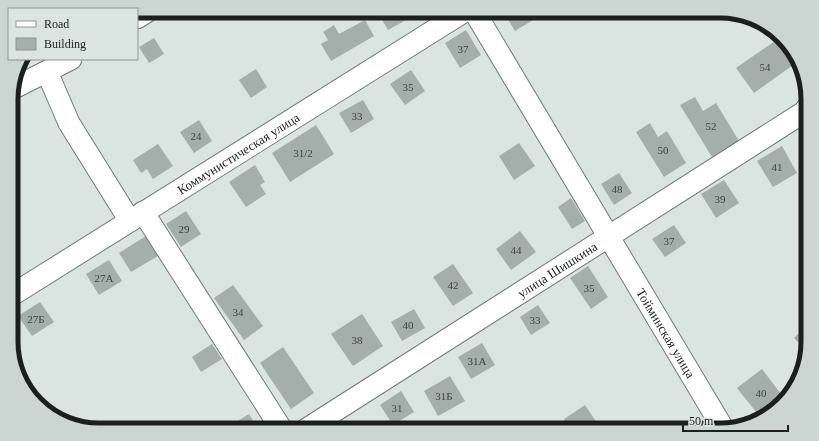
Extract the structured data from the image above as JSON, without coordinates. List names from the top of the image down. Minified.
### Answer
{"streets":{"street":["Коммунистическая улица","улица Шишкина","Тойминская улица"]},"crossings":[["улица Шишкина","Тойминская улица"]],"house_numbers":["37","54","35","33","52","24","50","31/2","41","48","39","29","37","44","27А","42","35","34","27Б","33","40","38","31А","40","31Б","31"],"legend":["Road","Building"],"scale_bar":"50 m"}
